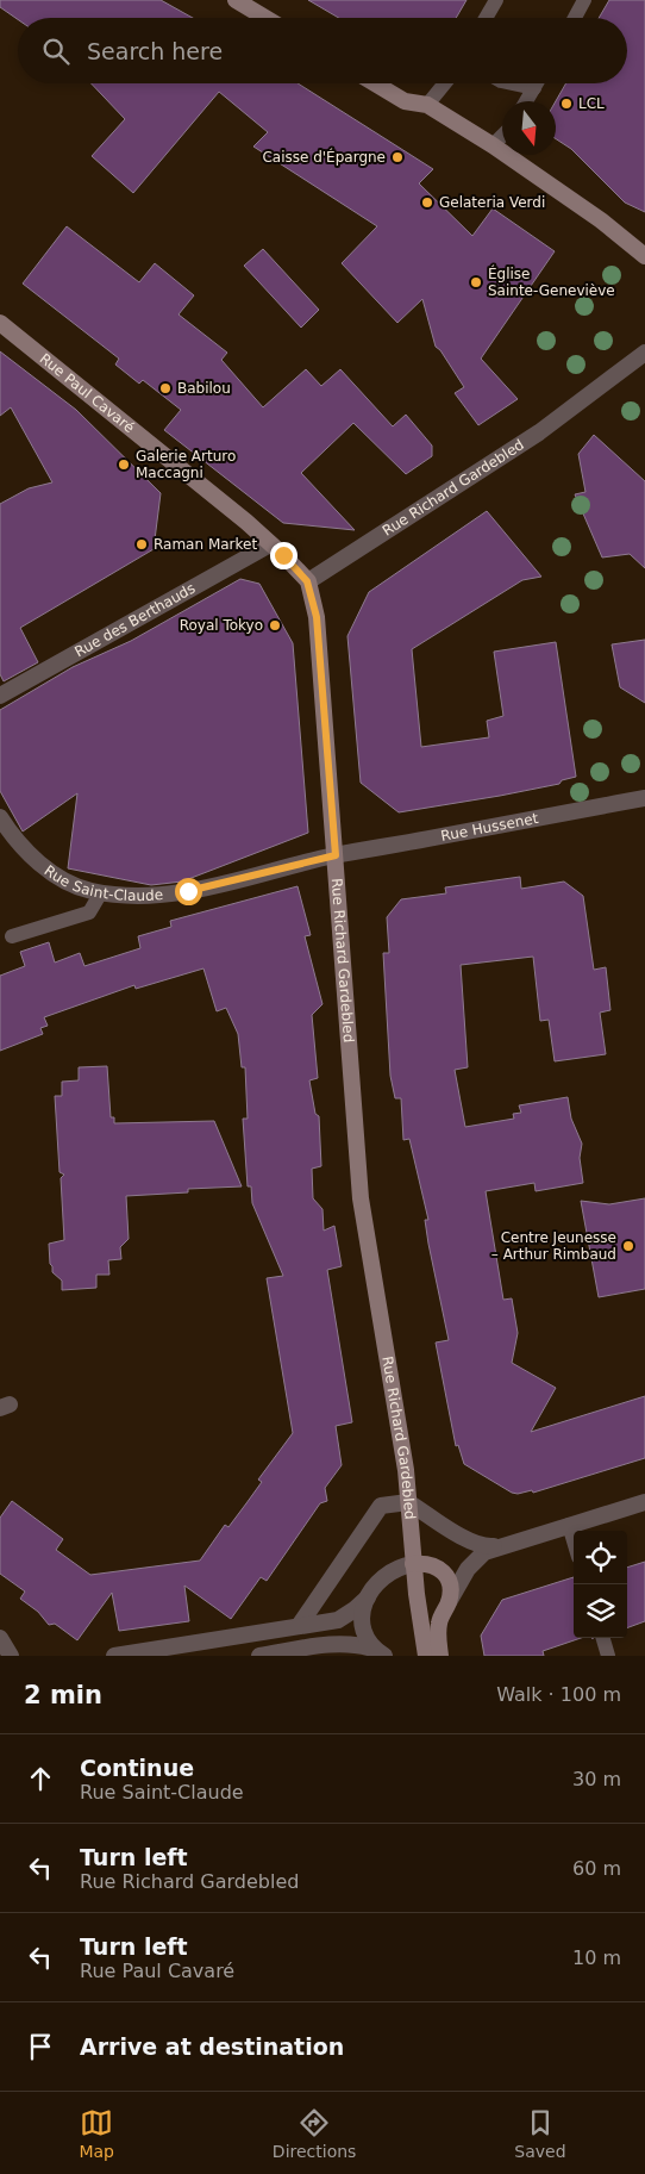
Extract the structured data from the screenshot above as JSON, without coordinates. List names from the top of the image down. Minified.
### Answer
{"streets":{"main road":["Rue Paul Cavaré","Rue Richard Gardebled"],"street":["Rue des Berthauds","Rue Hussenet","Rue Saint-Claude"]},"crossings":[["Rue Paul Cavaré","Rue Richard Gardebled"],["Rue Paul Cavaré","Rue des Berthauds"],["Rue Richard Gardebled","Rue Hussenet"],["Rue Richard Gardebled","Rue Saint-Claude"],["Rue Hussenet","Rue Saint-Claude"]],"places":["LCL","Caisse d'Épargne","Gelateria Verdi","Église Sainte-Geneviève","Babilou","Galerie Arturo Maccagni","Raman Market","Royal Tokyo","Centre Jeunesse – Arthur Rimbaud"],"north":"bottom","page":{"search":"Search here","heading":["2 min","Walk · 100 m"],"list":[["Continue","Rue Saint-Claude","30 m"],["Turn left","Rue Richard Gardebled","60 m"],["Turn left","Rue Paul Cavaré","10 m"],"Arrive at destination"],"nav":["Map","Directions","Saved"]}}
